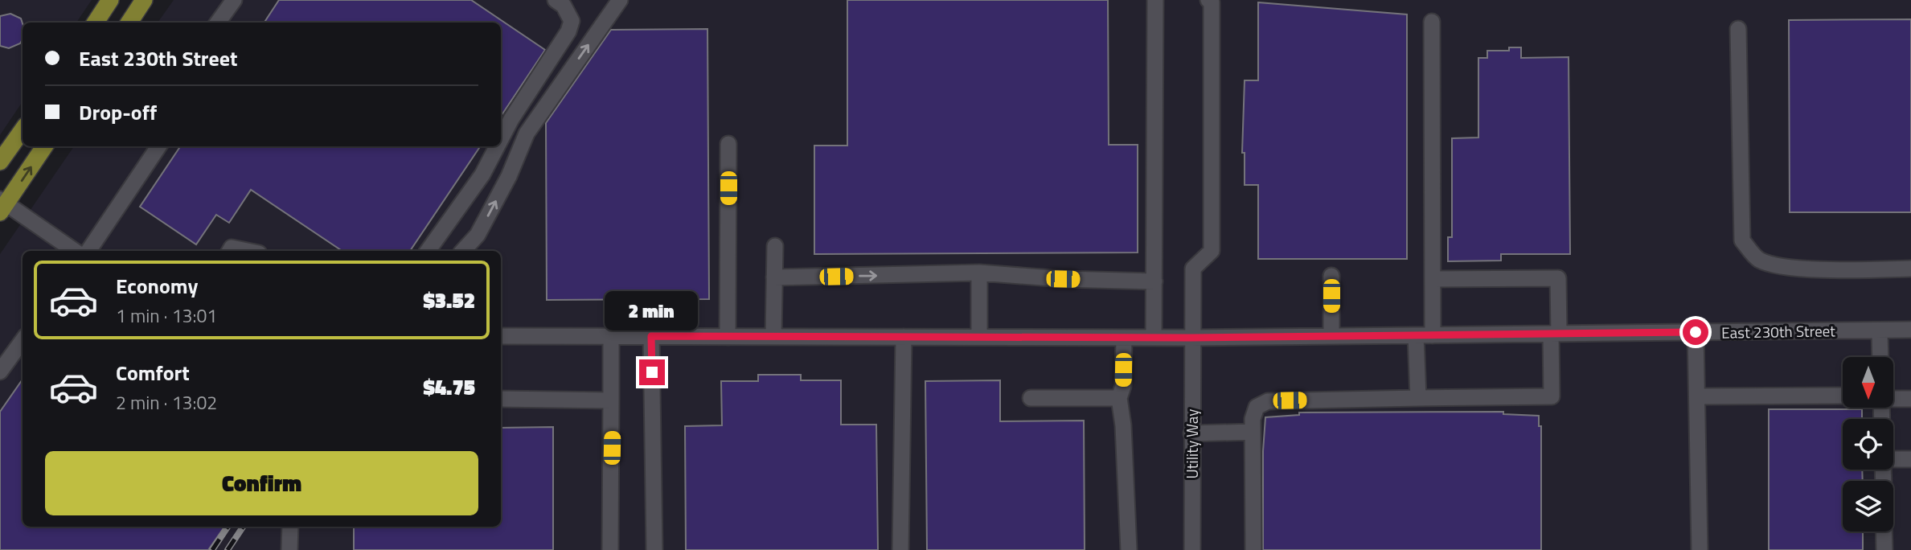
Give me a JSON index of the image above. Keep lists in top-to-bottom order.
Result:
{
  "streets": {
    "street": ["East 230th Street", "Utility Way"]
  },
  "crossings": [
    ["East 230th Street", "Utility Way"]
  ],
  "north": "bottom",
  "page": {
    "banner": ["East 230th Street", "Drop-off"],
    "list": [
      {
        "name": "Economy",
        "note": "1 min · 13:01",
        "value": "$3.52"
      },
      {
        "name": "Comfort",
        "note": "2 min · 13:02",
        "value": "$4.75"
      }
    ],
    "bubble": "2 min",
    "buttons": "Confirm"
  }
}
